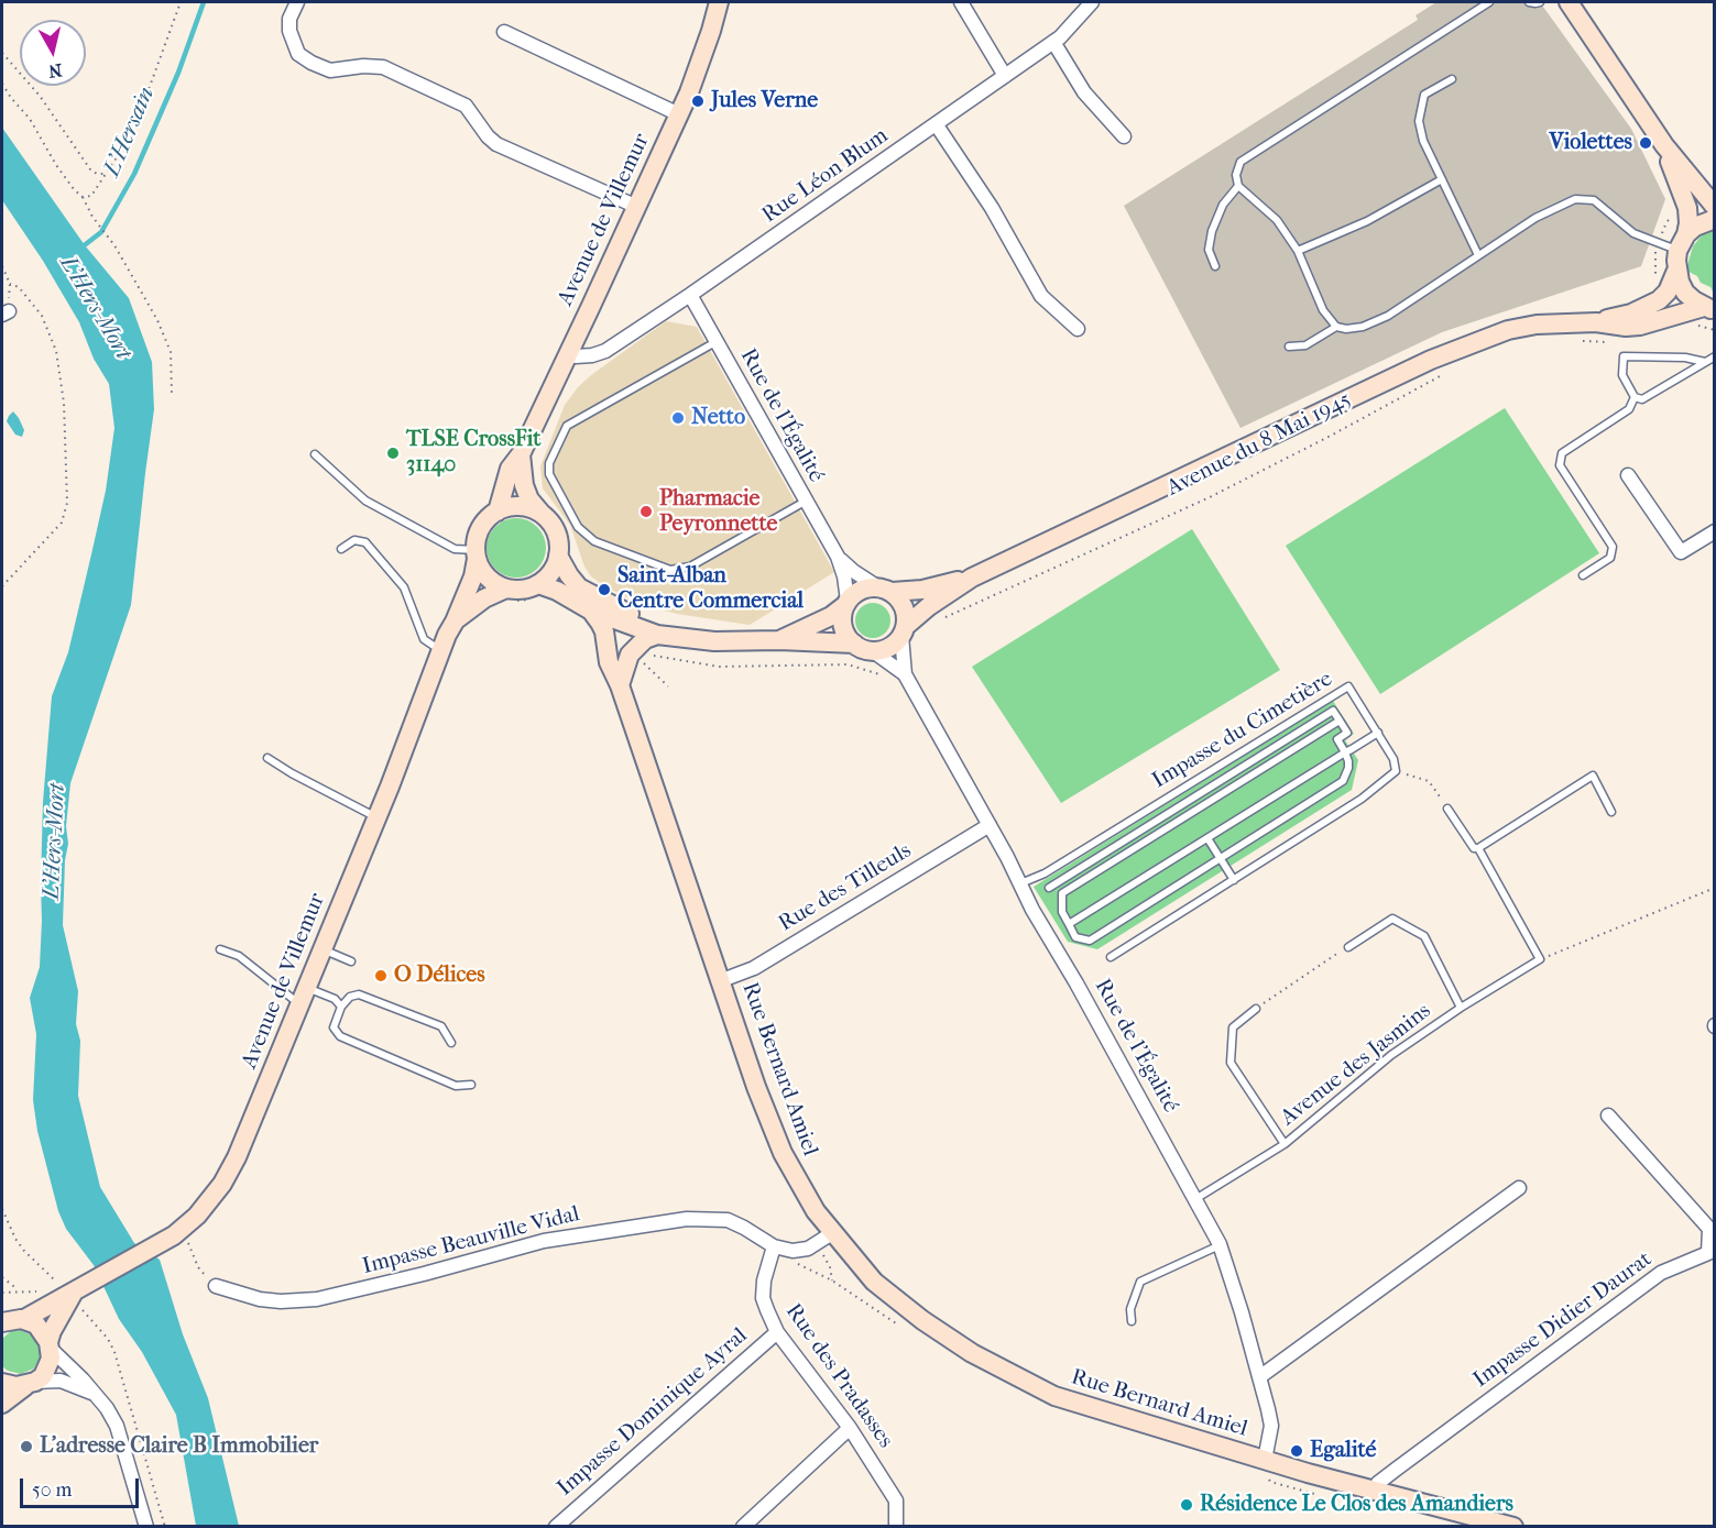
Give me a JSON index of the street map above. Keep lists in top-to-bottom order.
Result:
{
  "streets": {
    "main road": ["Avenue de Villemur", "Avenue du 8 Mai 1945", "Rue Bernard Amiel"],
    "street": [
      "Rue Léon Blum",
      "Rue de l'Égalité",
      "Rue des Tilleuls",
      "Impasse Beauville Vidal",
      "Impasse Didier Daurat",
      "Rue des Pradasses",
      "Impasse Dominique Ayral"
    ],
    "lane": ["Impasse du Cimetière", "Avenue des Jasmins"]
  },
  "crossings": [
    ["Rue Léon Blum", "Avenue de Villemur"],
    ["Rue Léon Blum", "Rue de l'Égalité"],
    ["Rue de l'Égalité", "Avenue du 8 Mai 1945"],
    ["Rue de l'Égalité", "Impasse du Cimetière"],
    ["Rue de l'Égalité", "Rue des Tilleuls"],
    ["Rue de l'Égalité", "Avenue des Jasmins"],
    ["Rue de l'Égalité", "Rue Bernard Amiel"],
    ["Rue des Tilleuls", "Rue Bernard Amiel"],
    ["Rue Bernard Amiel", "Impasse Didier Daurat"],
    ["Impasse Beauville Vidal", "Rue des Pradasses"],
    ["Rue des Pradasses", "Impasse Dominique Ayral"]
  ],
  "water": ["L'Hersain", "L'Hers-Mort"],
  "places": [
    "Jules Verne",
    "Violettes",
    "Netto",
    "TLSE CrossFit 31140",
    "Pharmacie Peyronnette",
    "Saint-Alban Centre Commercial",
    "O Délices",
    "L'adresse Claire B Immobilier",
    "Egalité",
    "Résidence Le Clos des Amandiers"
  ],
  "scale_bar": "50 m",
  "north": "bottom"
}
